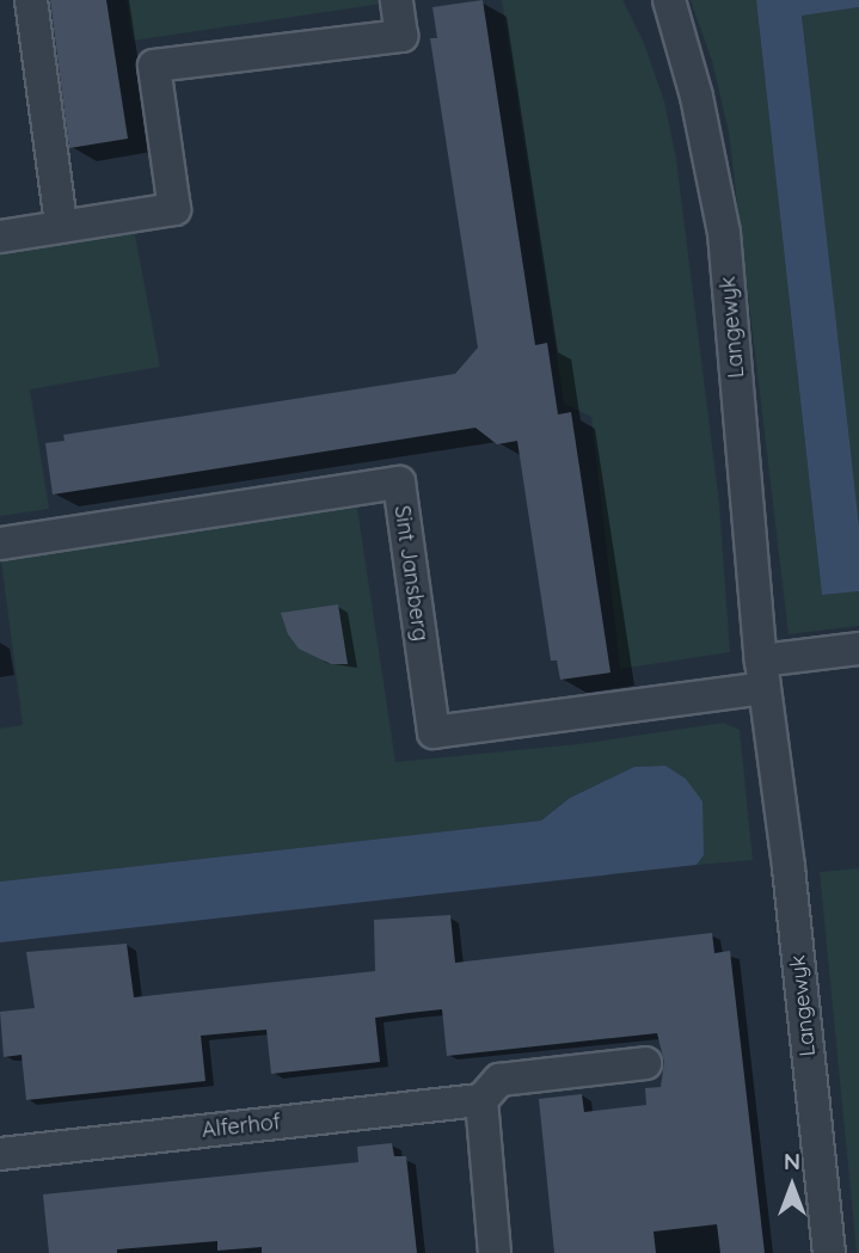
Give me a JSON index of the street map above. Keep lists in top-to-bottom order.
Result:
{
  "streets": {
    "street": ["Langewyk", "Sint Jansberg", "Alferhof"]
  },
  "crossings": [
    ["Langewyk", "Sint Jansberg"]
  ],
  "north": "top"
}
